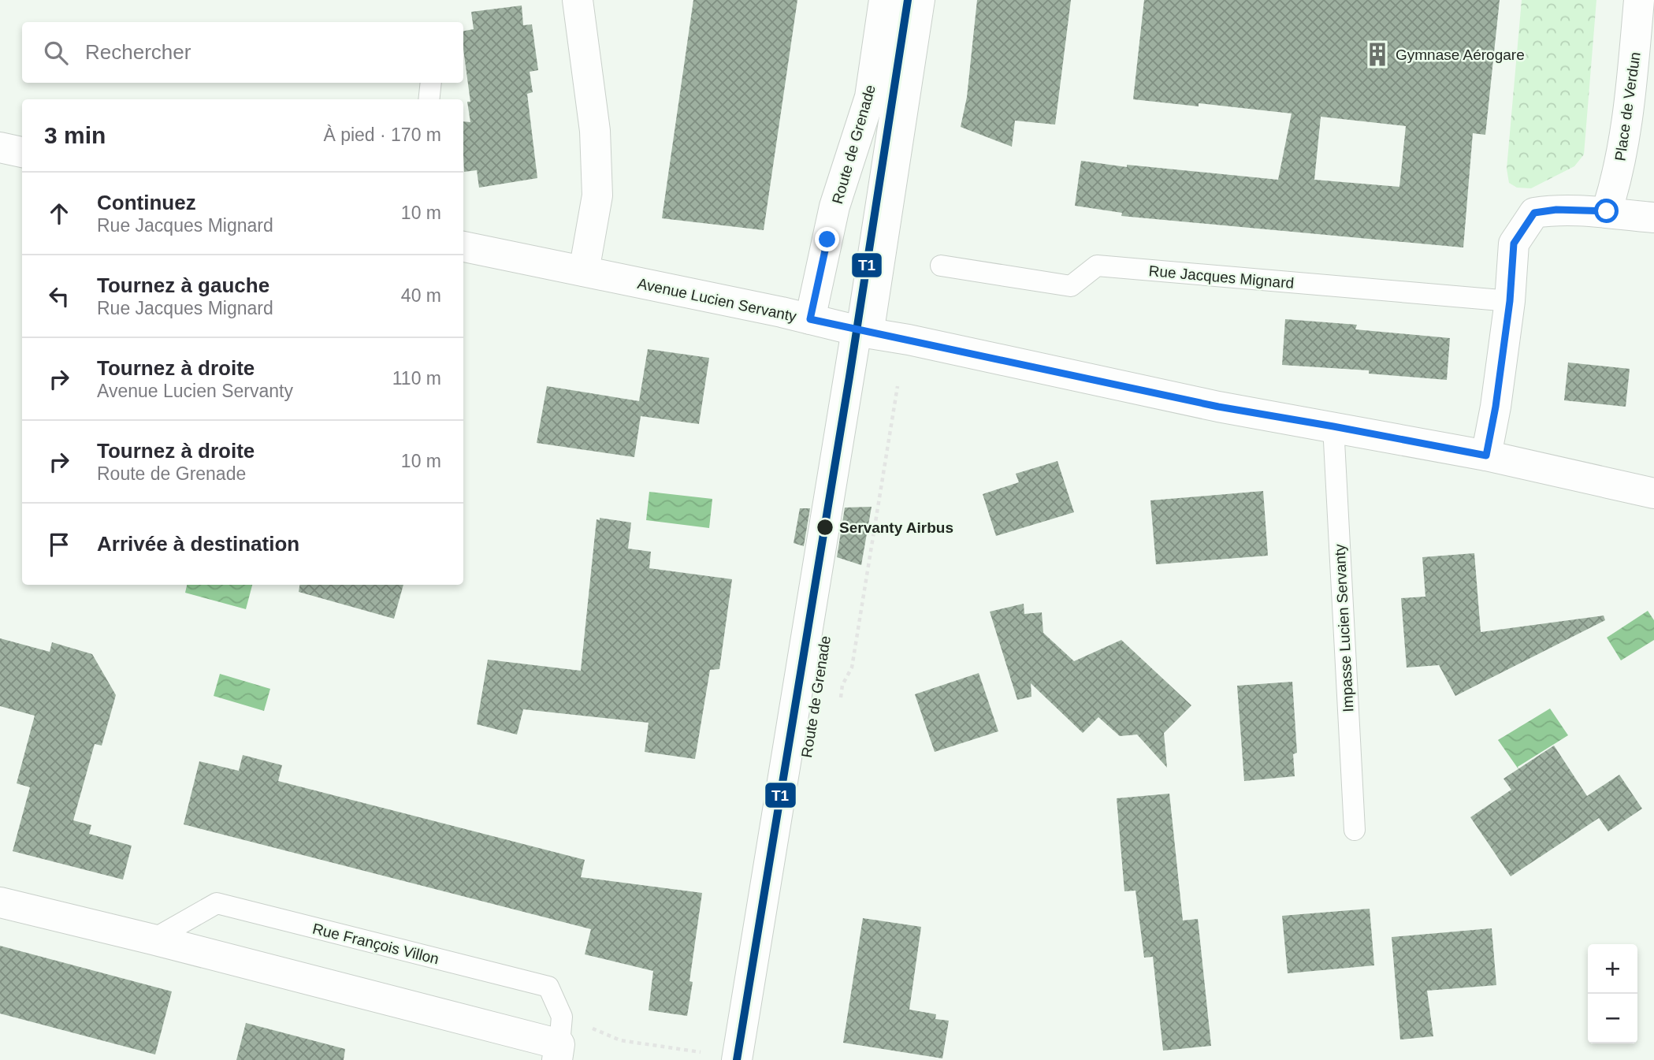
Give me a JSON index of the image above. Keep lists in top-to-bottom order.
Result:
{
  "streets": {
    "street": ["Place de Verdun", "Route de Grenade", "Avenue Lucien Servanty"],
    "lane": ["Rue Jacques Mignard", "Impasse Lucien Servanty", "Rue François Villon"]
  },
  "crossings": [
    ["Route de Grenade", "Avenue Lucien Servanty"],
    ["Avenue Lucien Servanty", "Impasse Lucien Servanty"]
  ],
  "places": {
    "building": ["Gymnase Aérogare"],
    "other": ["Servanty Airbus"]
  },
  "lines": ["transit line T1"],
  "page": {
    "search": "Rechercher",
    "heading": ["3 min", "À pied · 170 m"],
    "list": [
      ["Continuez", "Rue Jacques Mignard", "10 m"],
      ["Tournez à gauche", "Rue Jacques Mignard", "40 m"],
      ["Tournez à droite", "Avenue Lucien Servanty", "110 m"],
      ["Tournez à droite", "Route de Grenade", "10 m"],
      "Arrivée à destination"
    ],
    "map_buttons": ["+", "−"]
  }
}
